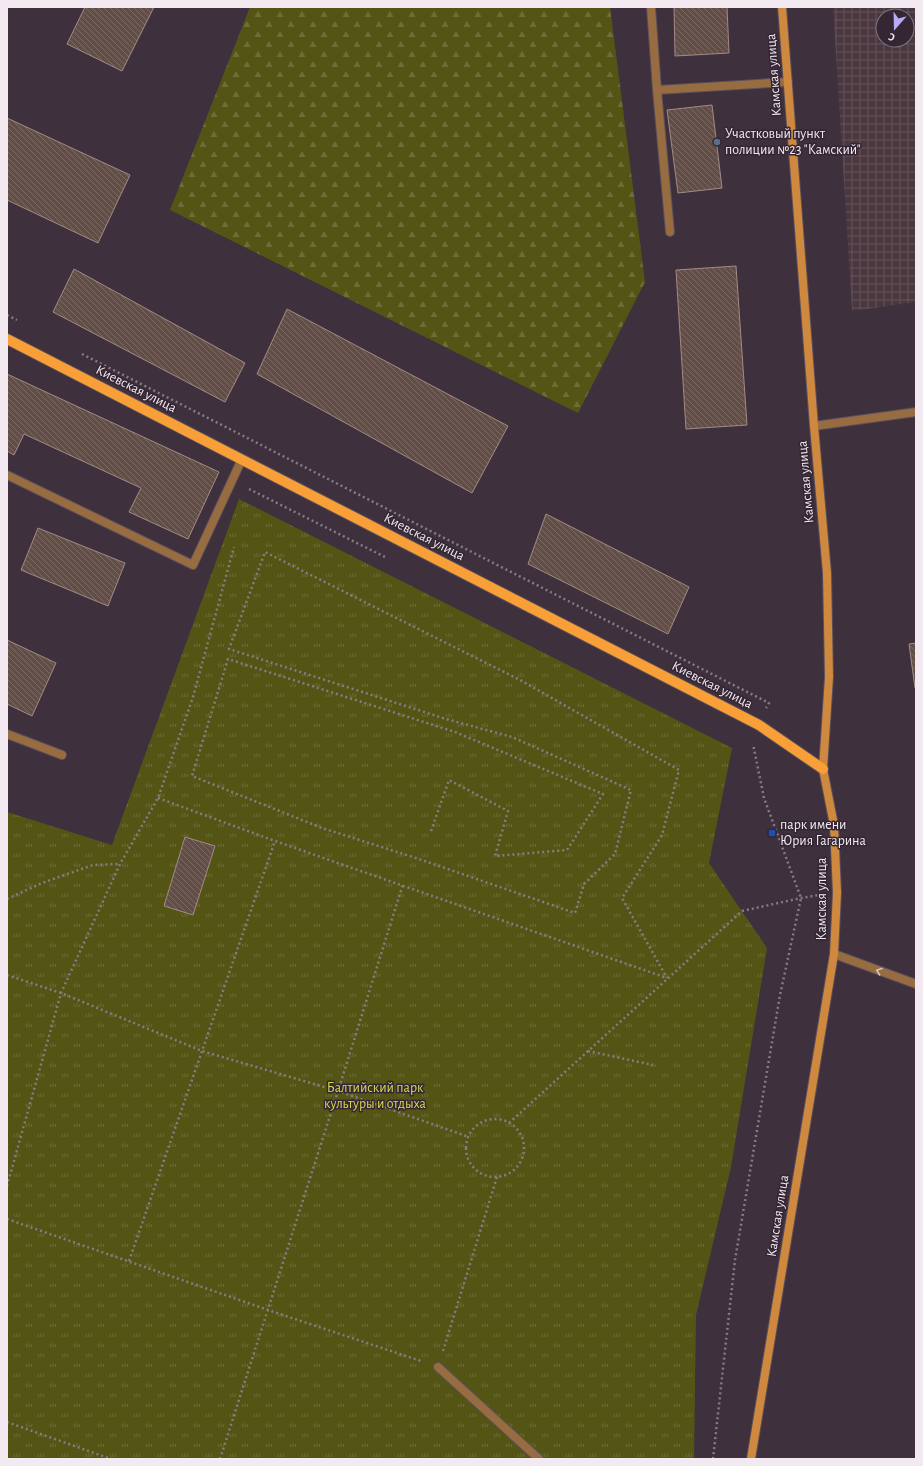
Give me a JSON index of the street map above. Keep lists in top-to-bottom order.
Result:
{
  "streets": {
    "main road": ["Камская улица", "Киевская улица"]
  },
  "crossings": [
    ["Камская улица", "Киевская улица"]
  ],
  "parks": ["Балтийский парк культуры и отдыха"],
  "places": {
    "other": ["Участковый пункт полиции №23 \"Камский\""],
    "transit": ["парк имени Юрия Гагарина"]
  },
  "north": "bottom"
}
